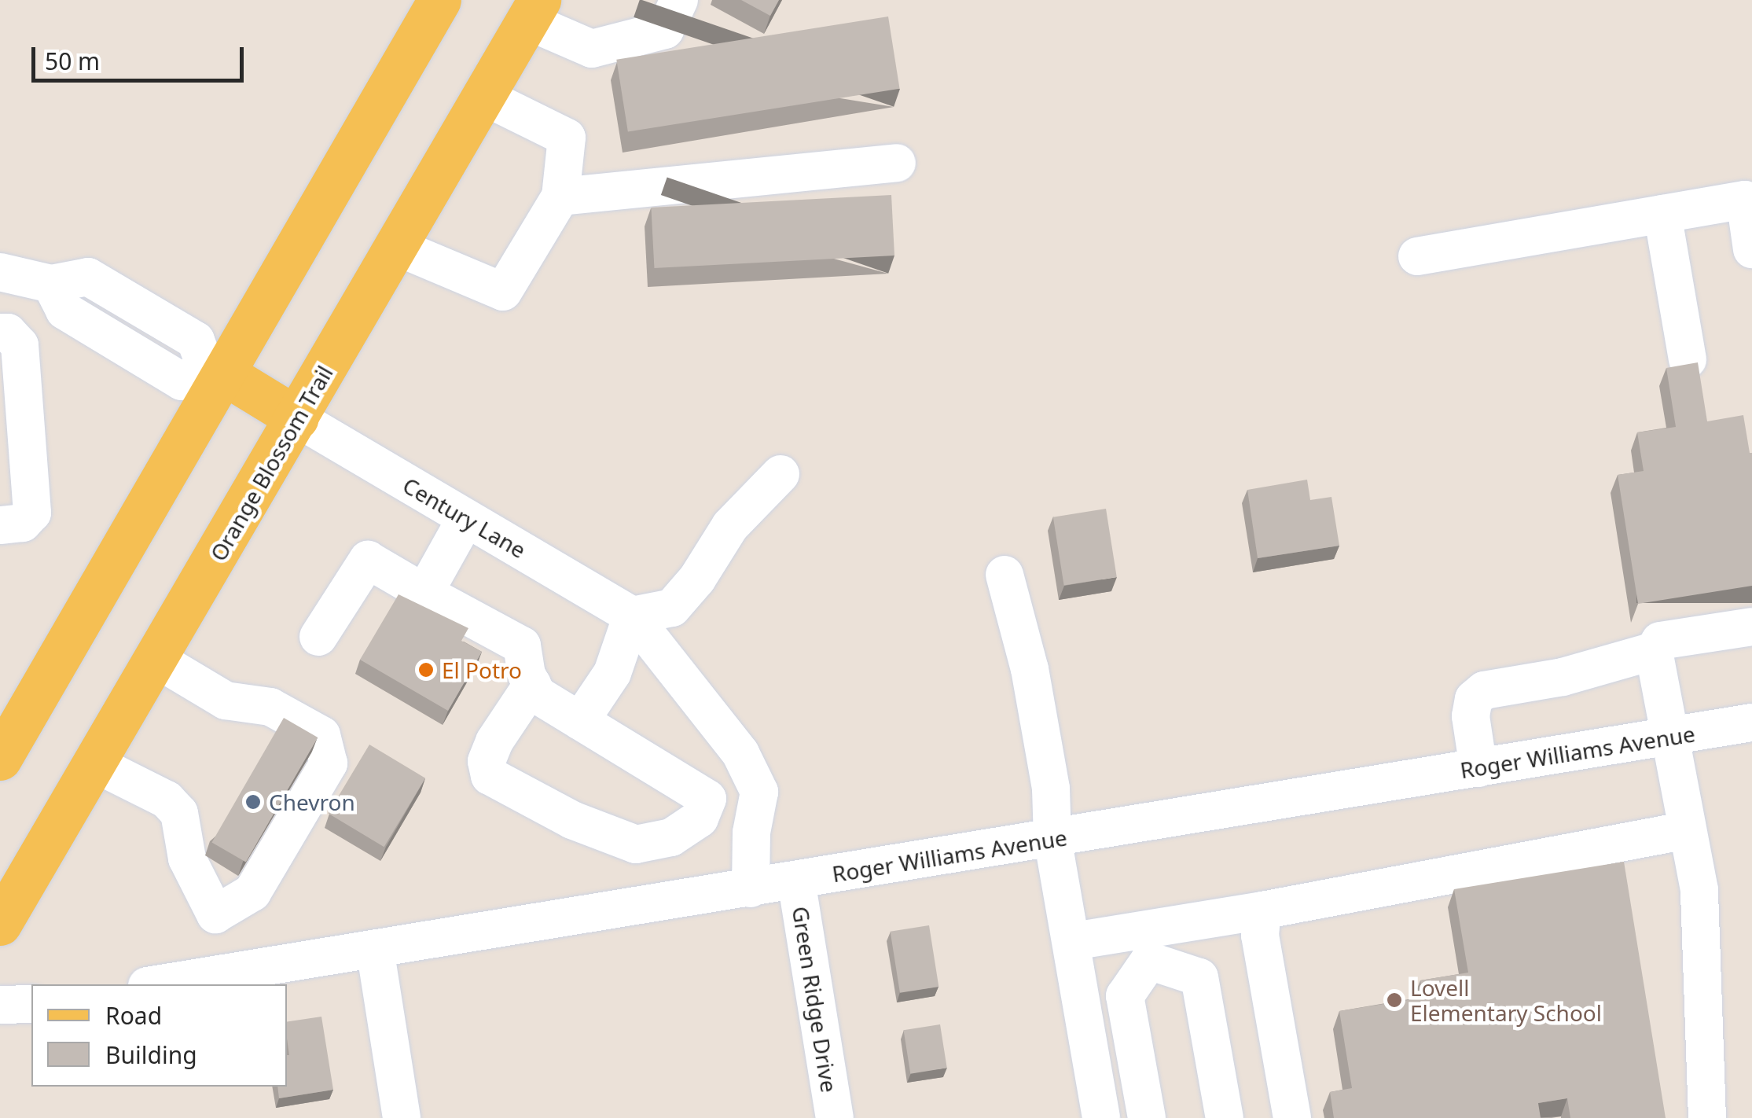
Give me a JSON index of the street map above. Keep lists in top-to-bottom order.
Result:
{
  "streets": {
    "main road": ["Orange Blossom Trail"],
    "street": ["Century Lane", "Roger Williams Avenue", "Green Ridge Drive"]
  },
  "crossings": [
    ["Orange Blossom Trail", "Century Lane"],
    ["Roger Williams Avenue", "Green Ridge Drive"]
  ],
  "places": ["El Potro", "Chevron", "Lovell Elementary School"],
  "legend": ["Road", "Building"],
  "scale_bar": "50 m"
}
